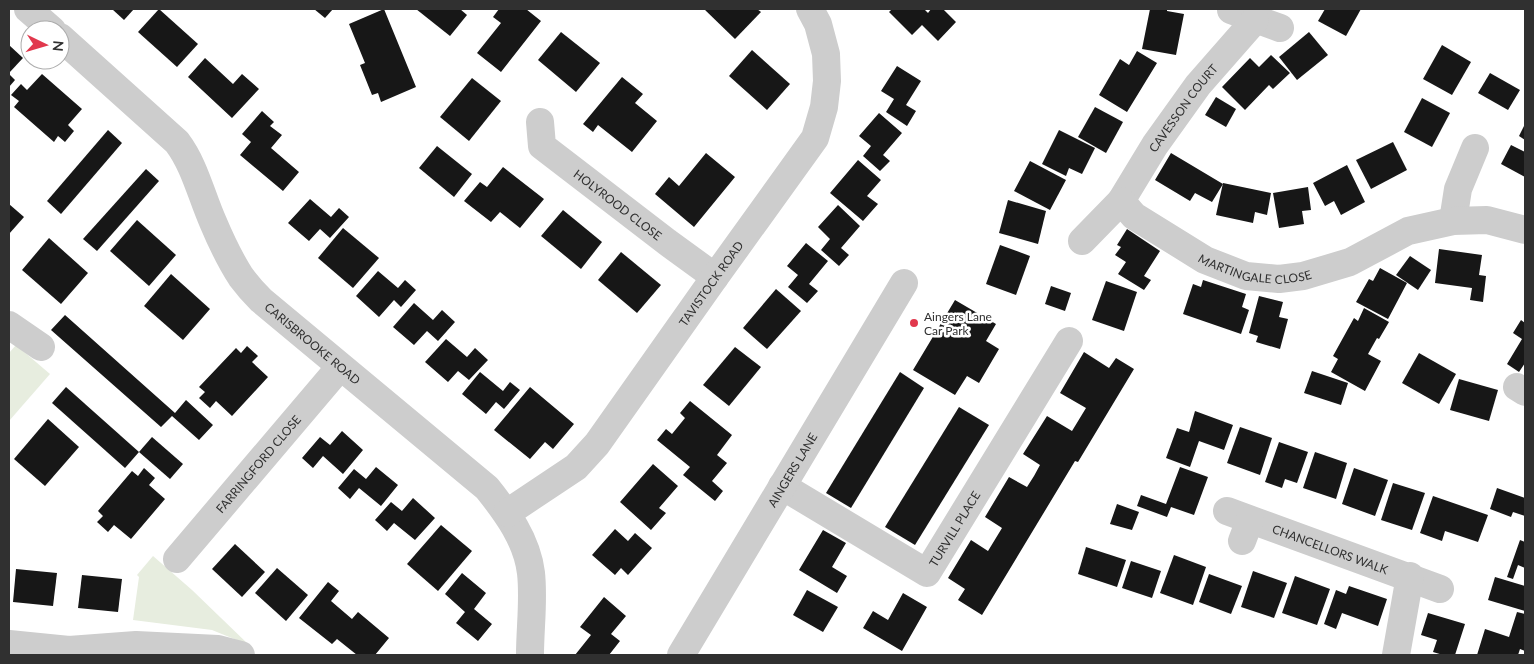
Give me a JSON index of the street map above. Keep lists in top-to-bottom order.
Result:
{
  "streets": {
    "street": [
      "CAVESSON COURT",
      "HOLYROOD CLOSE",
      "MARTINGALE CLOSE",
      "TAVISTOCK ROAD",
      "CARISBROOKE ROAD",
      "FARRINGFORD CLOSE",
      "AINGERS LANE",
      "TURVILL PLACE",
      "CHANCELLORS WALK"
    ]
  },
  "crossings": [
    ["CAVESSON COURT", "MARTINGALE CLOSE"],
    ["HOLYROOD CLOSE", "TAVISTOCK ROAD"],
    ["TAVISTOCK ROAD", "CARISBROOKE ROAD"],
    ["CARISBROOKE ROAD", "FARRINGFORD CLOSE"],
    ["AINGERS LANE", "TURVILL PLACE"]
  ],
  "places": ["Aingers Lane Car Park"],
  "north": "right"
}
